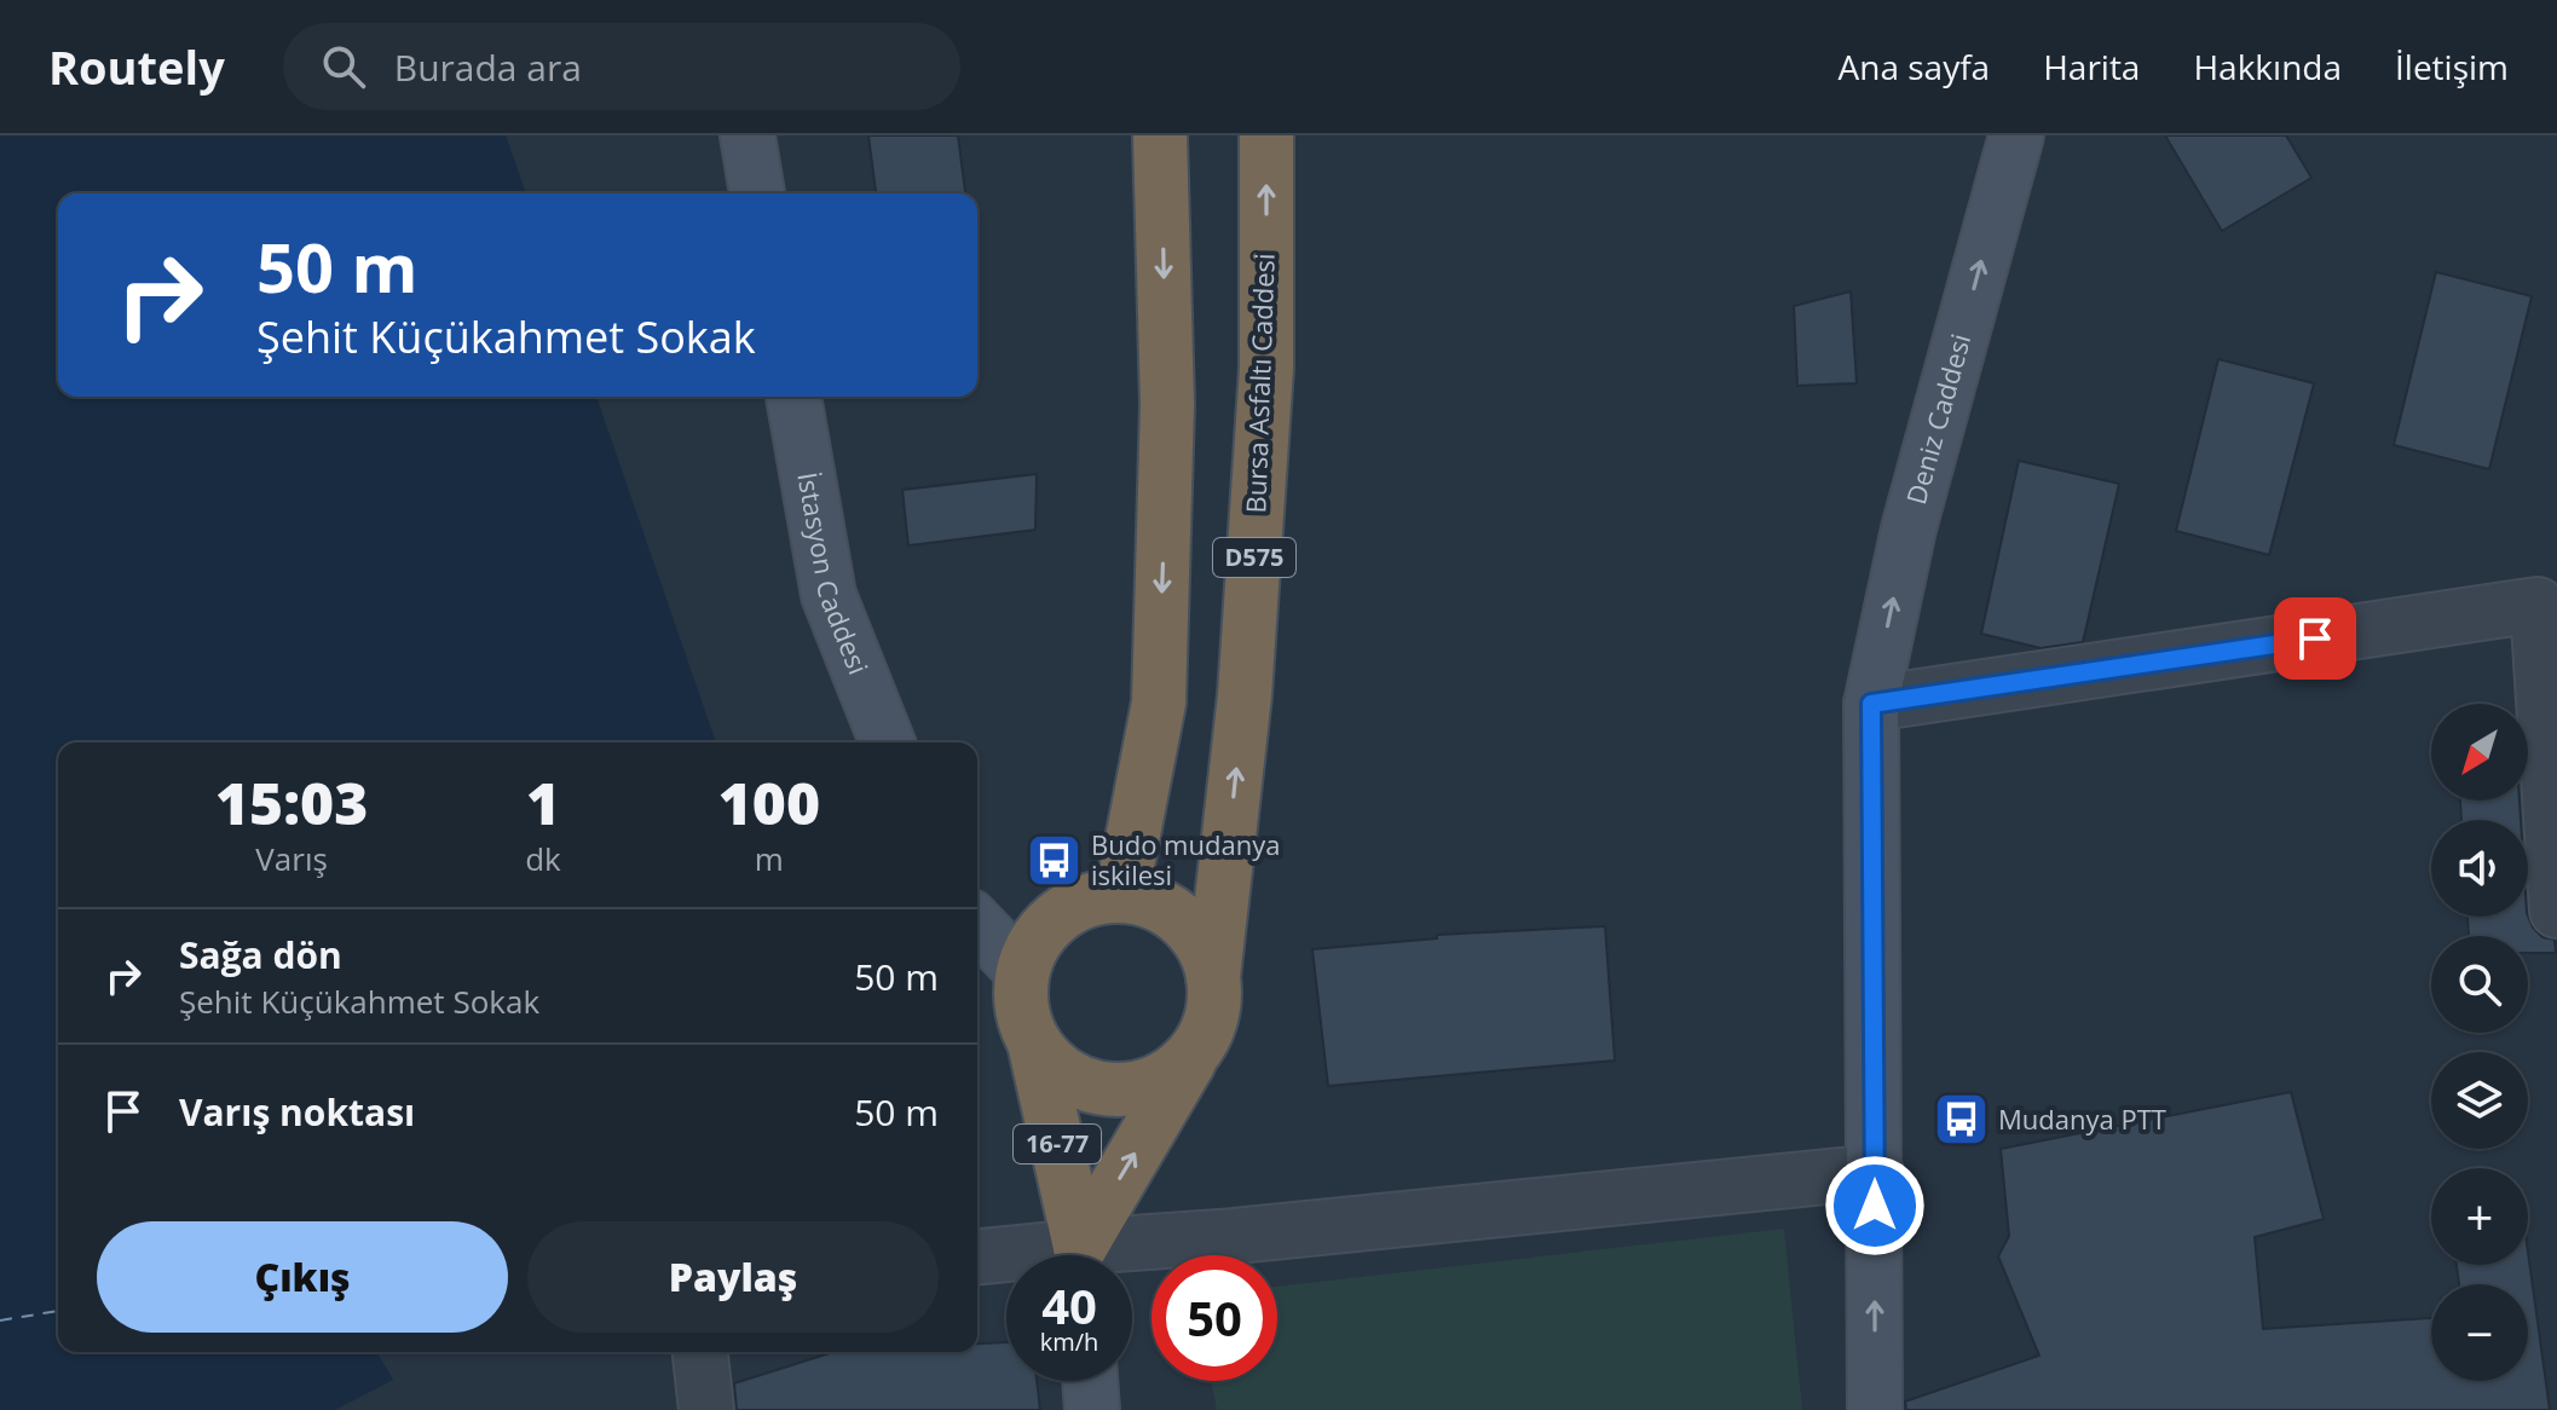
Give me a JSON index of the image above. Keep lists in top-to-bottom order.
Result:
{
  "streets": {
    "highway": ["Bursa Asfaltı Caddesi", "D575", "16-77"],
    "main road": ["Deniz Caddesi", "İstasyon Caddesi"]
  },
  "crossings": [
    ["Bursa Asfaltı Caddesi", "D575"],
    ["Bursa Asfaltı Caddesi", "16-77"],
    ["D575", "16-77"]
  ],
  "one_way": ["Deniz Caddesi"],
  "places": {
    "bus stop": ["Budo mudanya iskilesi", "Mudanya PTT"]
  },
  "north": "bottom left",
  "page": {
    "header": "Routely",
    "search": "Burada ara",
    "nav": [
      "Ana sayfa",
      "Harita",
      "Hakkında",
      "İletişim"
    ],
    "turn": ["50 m", "Şehit Küçükahmet Sokak"],
    "map_buttons": ["+", "−"],
    "eta": [
      "15:03",
      "Varış",
      "1",
      "dk",
      "100",
      "m"
    ],
    "list": [
      {
        "name": "Sağa dön",
        "note": "Şehit Küçükahmet Sokak",
        "value": "50 m"
      },
      {
        "name": "Varış noktası",
        "value": "50 m"
      }
    ],
    "buttons": ["Çıkış", "Paylaş"],
    "speed": "40 km/h",
    "limit": "50"
  }
}
